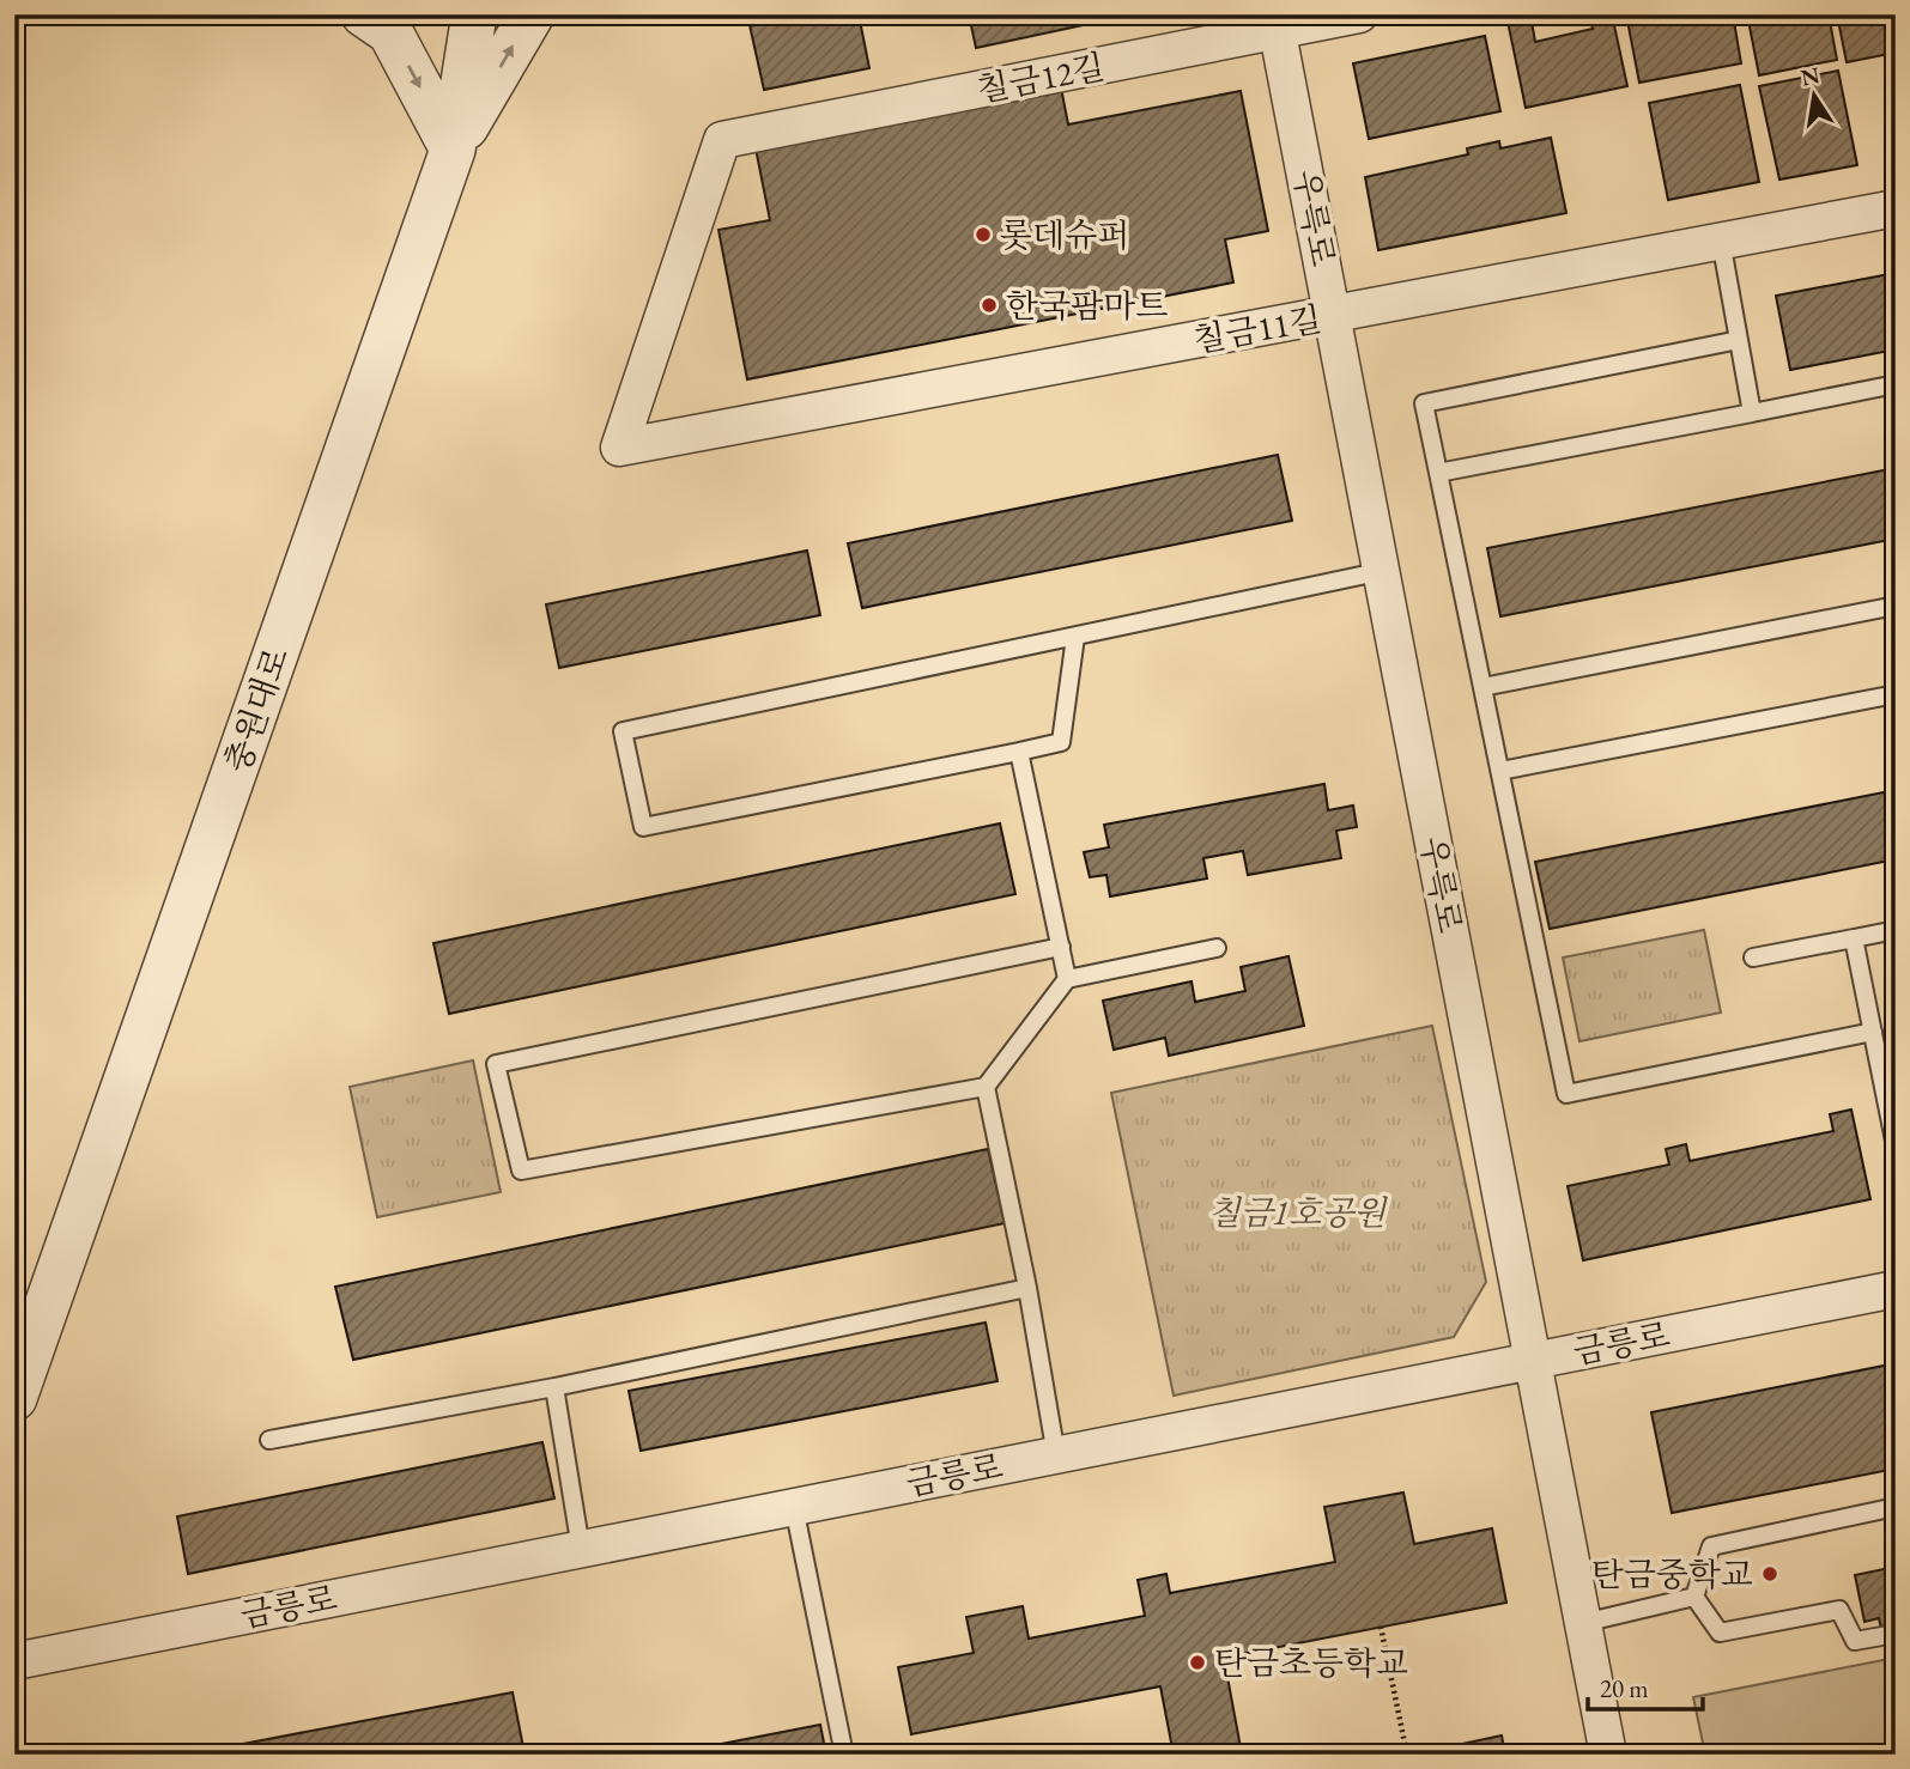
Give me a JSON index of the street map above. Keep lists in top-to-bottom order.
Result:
{
  "streets": {
    "street": [
      "칠금12길",
      "우륵로",
      "칠금11길",
      "충원대로",
      "금릉로"
    ]
  },
  "crossings": [
    ["칠금12길", "우륵로"],
    ["칠금12길", "칠금11길"],
    ["우륵로", "칠금11길"],
    ["우륵로", "금릉로"]
  ],
  "parks": ["칠금1호공원"],
  "places": [
    "롯데슈퍼",
    "한국팜마트",
    "탄금중학교",
    "탄금초등학교"
  ],
  "scale_bar": "20 m",
  "north": "top"
}
